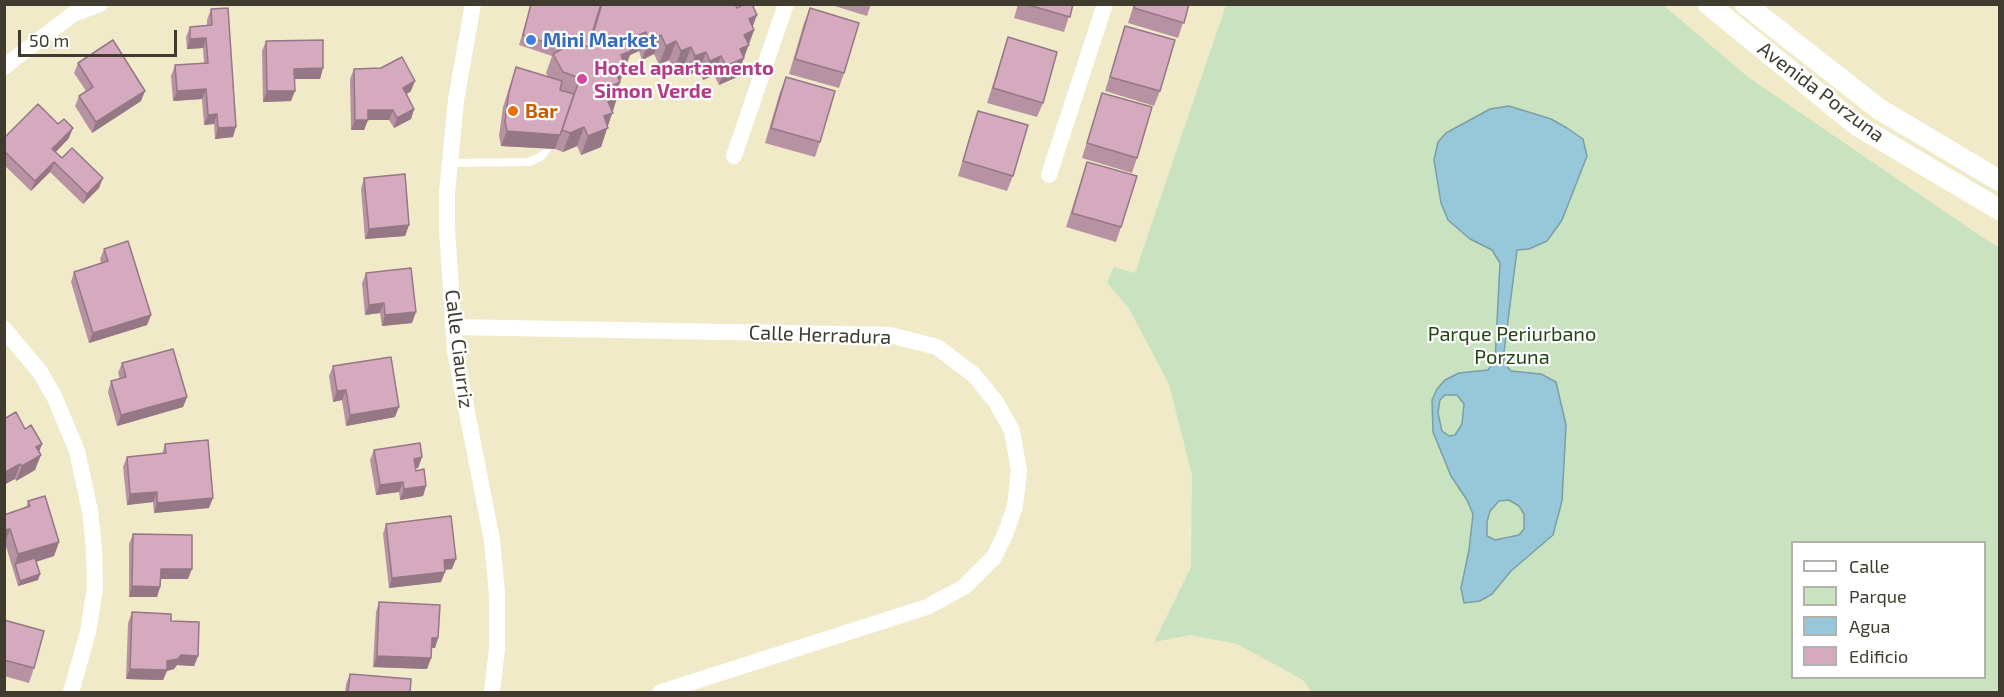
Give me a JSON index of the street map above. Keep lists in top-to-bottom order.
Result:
{
  "streets": {
    "street": ["Avenida Porzuna", "Calle Herradura", "Calle Ciaurriz"]
  },
  "crossings": [
    ["Calle Herradura", "Calle Ciaurriz"]
  ],
  "parks": ["Parque Periurbano Porzuna"],
  "places": ["Mini Market", "Hotel apartamento Simon Verde", "Bar"],
  "legend": [
    "Calle",
    "Parque",
    "Agua",
    "Edificio"
  ],
  "scale_bar": "50 m"
}
